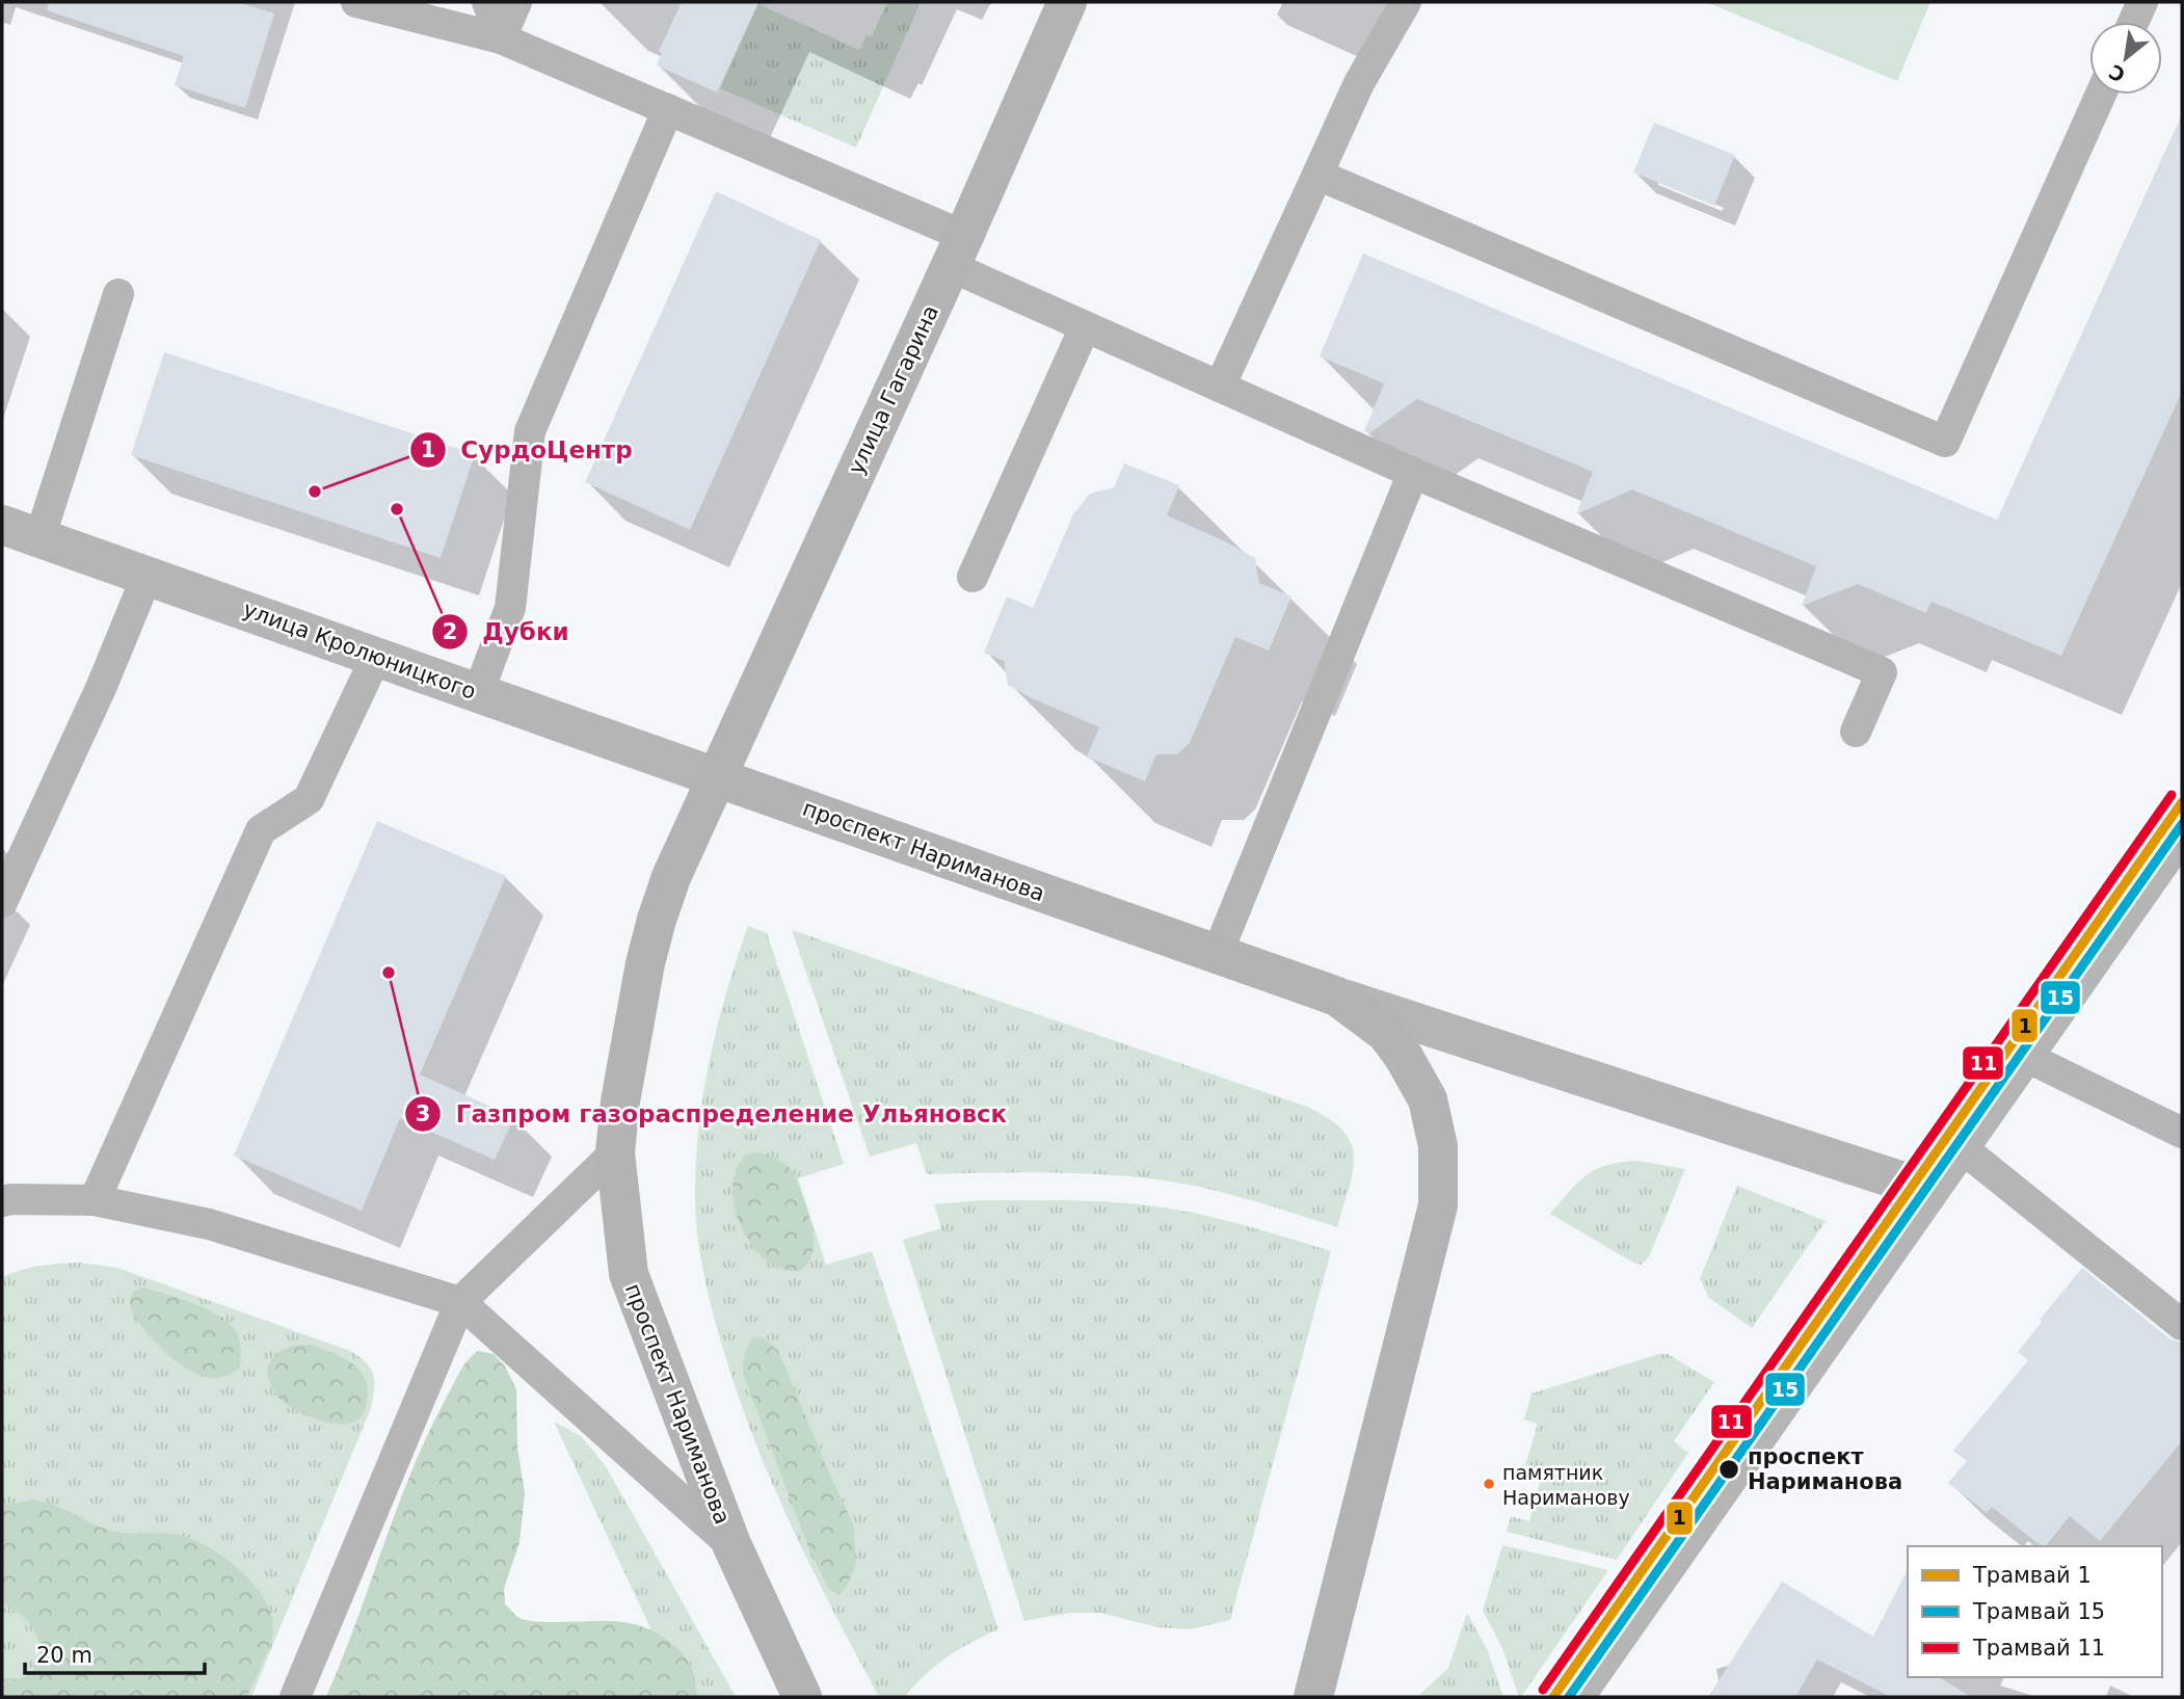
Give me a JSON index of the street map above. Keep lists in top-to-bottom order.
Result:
{
  "streets": {
    "main road": ["улица Гагарина", "проспект Нариманова"],
    "street": ["улица Кролюницкого"]
  },
  "crossings": [
    ["улица Гагарина", "улица Кролюницкого"],
    ["улица Гагарина", "проспект Нариманова"],
    ["улица Кролюницкого", "проспект Нариманова"]
  ],
  "places": [
    "СурдоЦентр",
    "Дубки",
    "Газпром газораспределение Ульяновск",
    "проспект Нариманова",
    "памятник Нариманову"
  ],
  "lines": ["tram line 11", "tram line 1", "tram line 15"],
  "legend": ["Трамвай 1", "Трамвай 15", "Трамвай 11"],
  "scale_bar": "20 m",
  "north": "bottom left"
}
